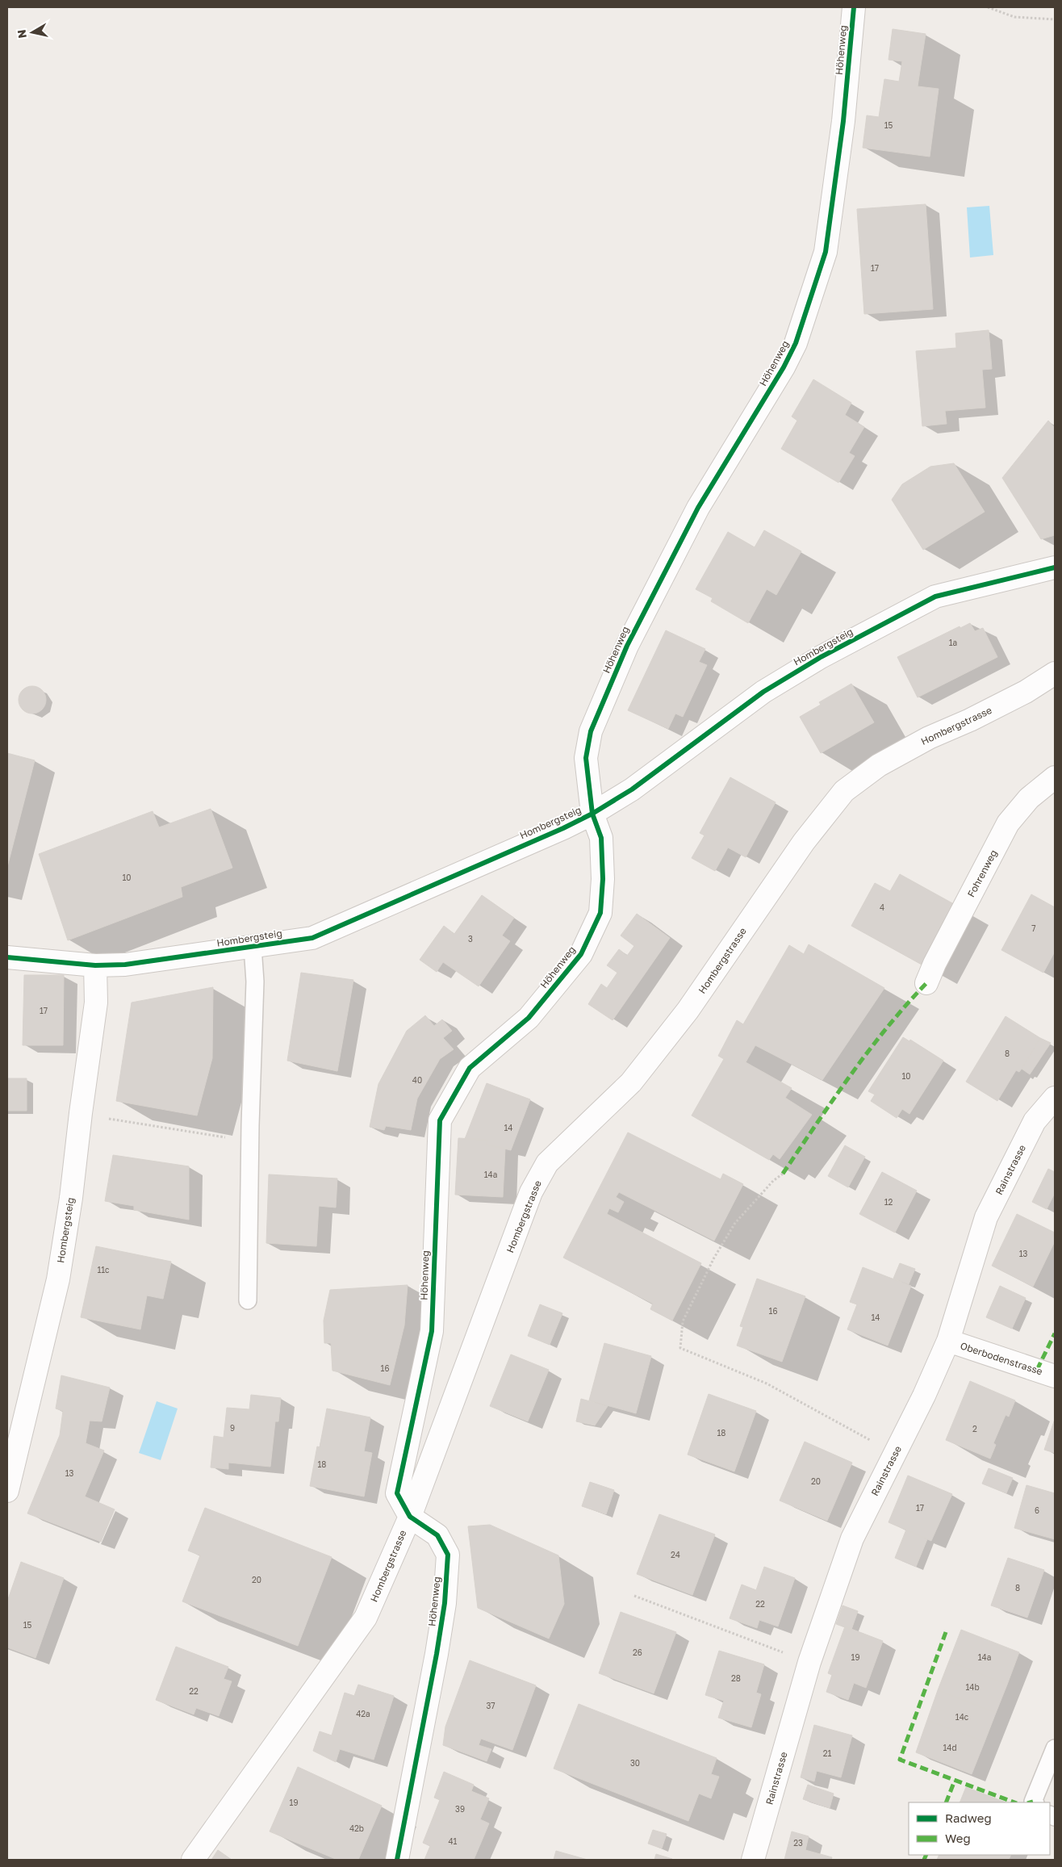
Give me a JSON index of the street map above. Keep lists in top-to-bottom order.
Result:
{
  "streets": {
    "street": [
      "Höhenweg",
      "Hombergsteig",
      "Hombergstrasse",
      "Fohrenweg",
      "Rainstrasse",
      "Oberbodenstrasse"
    ]
  },
  "crossings": [
    ["Höhenweg", "Hombergsteig"],
    ["Höhenweg", "Hombergstrasse"],
    ["Rainstrasse", "Oberbodenstrasse"]
  ],
  "house_numbers": [
    "15",
    "17",
    "1a",
    "10",
    "4",
    "7",
    "3",
    "17",
    "8",
    "10",
    "40",
    "14",
    "14a",
    "12",
    "13",
    "11c",
    "16",
    "14",
    "16",
    "9",
    "2",
    "18",
    "18",
    "13",
    "20",
    "17",
    "6",
    "24",
    "20",
    "8",
    "22",
    "15",
    "26",
    "19",
    "14a",
    "28",
    "14b",
    "22",
    "37",
    "42a",
    "14c",
    "14d",
    "21",
    "30",
    "19",
    "39",
    "42b",
    "41",
    "23"
  ],
  "legend": ["Radweg", "Weg"],
  "north": "left"
}
